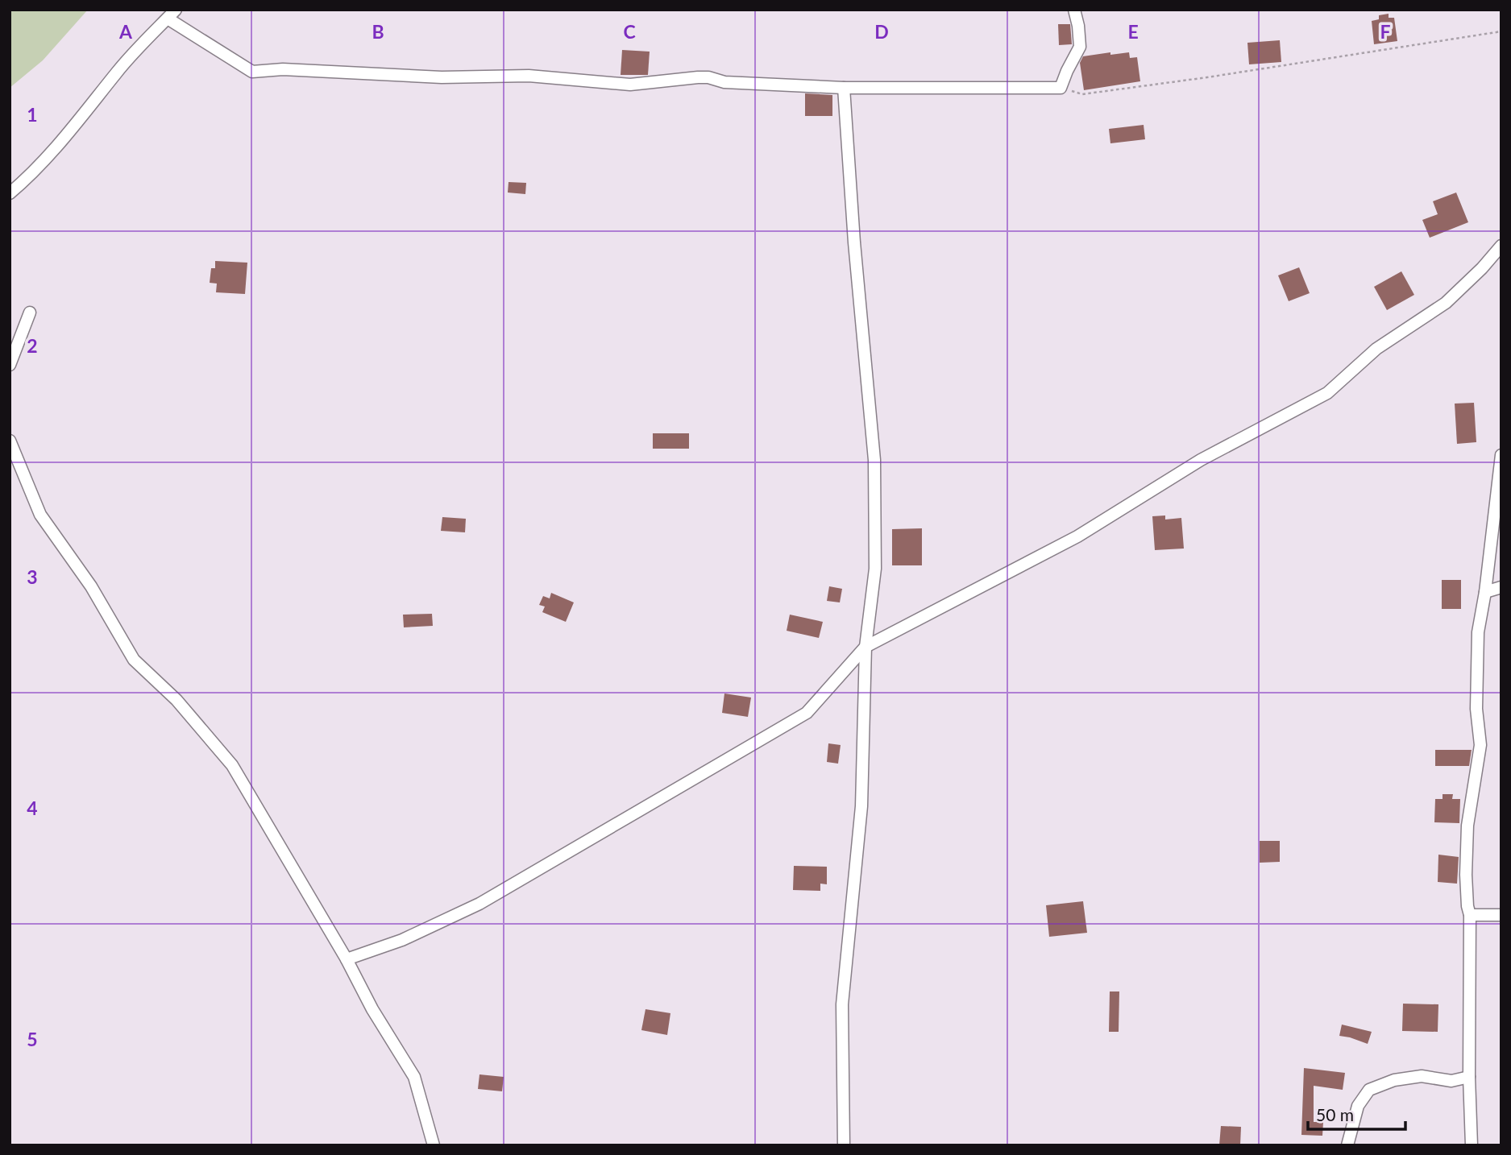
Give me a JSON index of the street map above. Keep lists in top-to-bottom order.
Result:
{
  "scale_bar": "50 m",
  "grid": {
    "columns": [
      "A",
      "B",
      "C",
      "D",
      "E",
      "F"
    ],
    "rows": [
      "1",
      "2",
      "3",
      "4",
      "5"
    ]
  }
}
